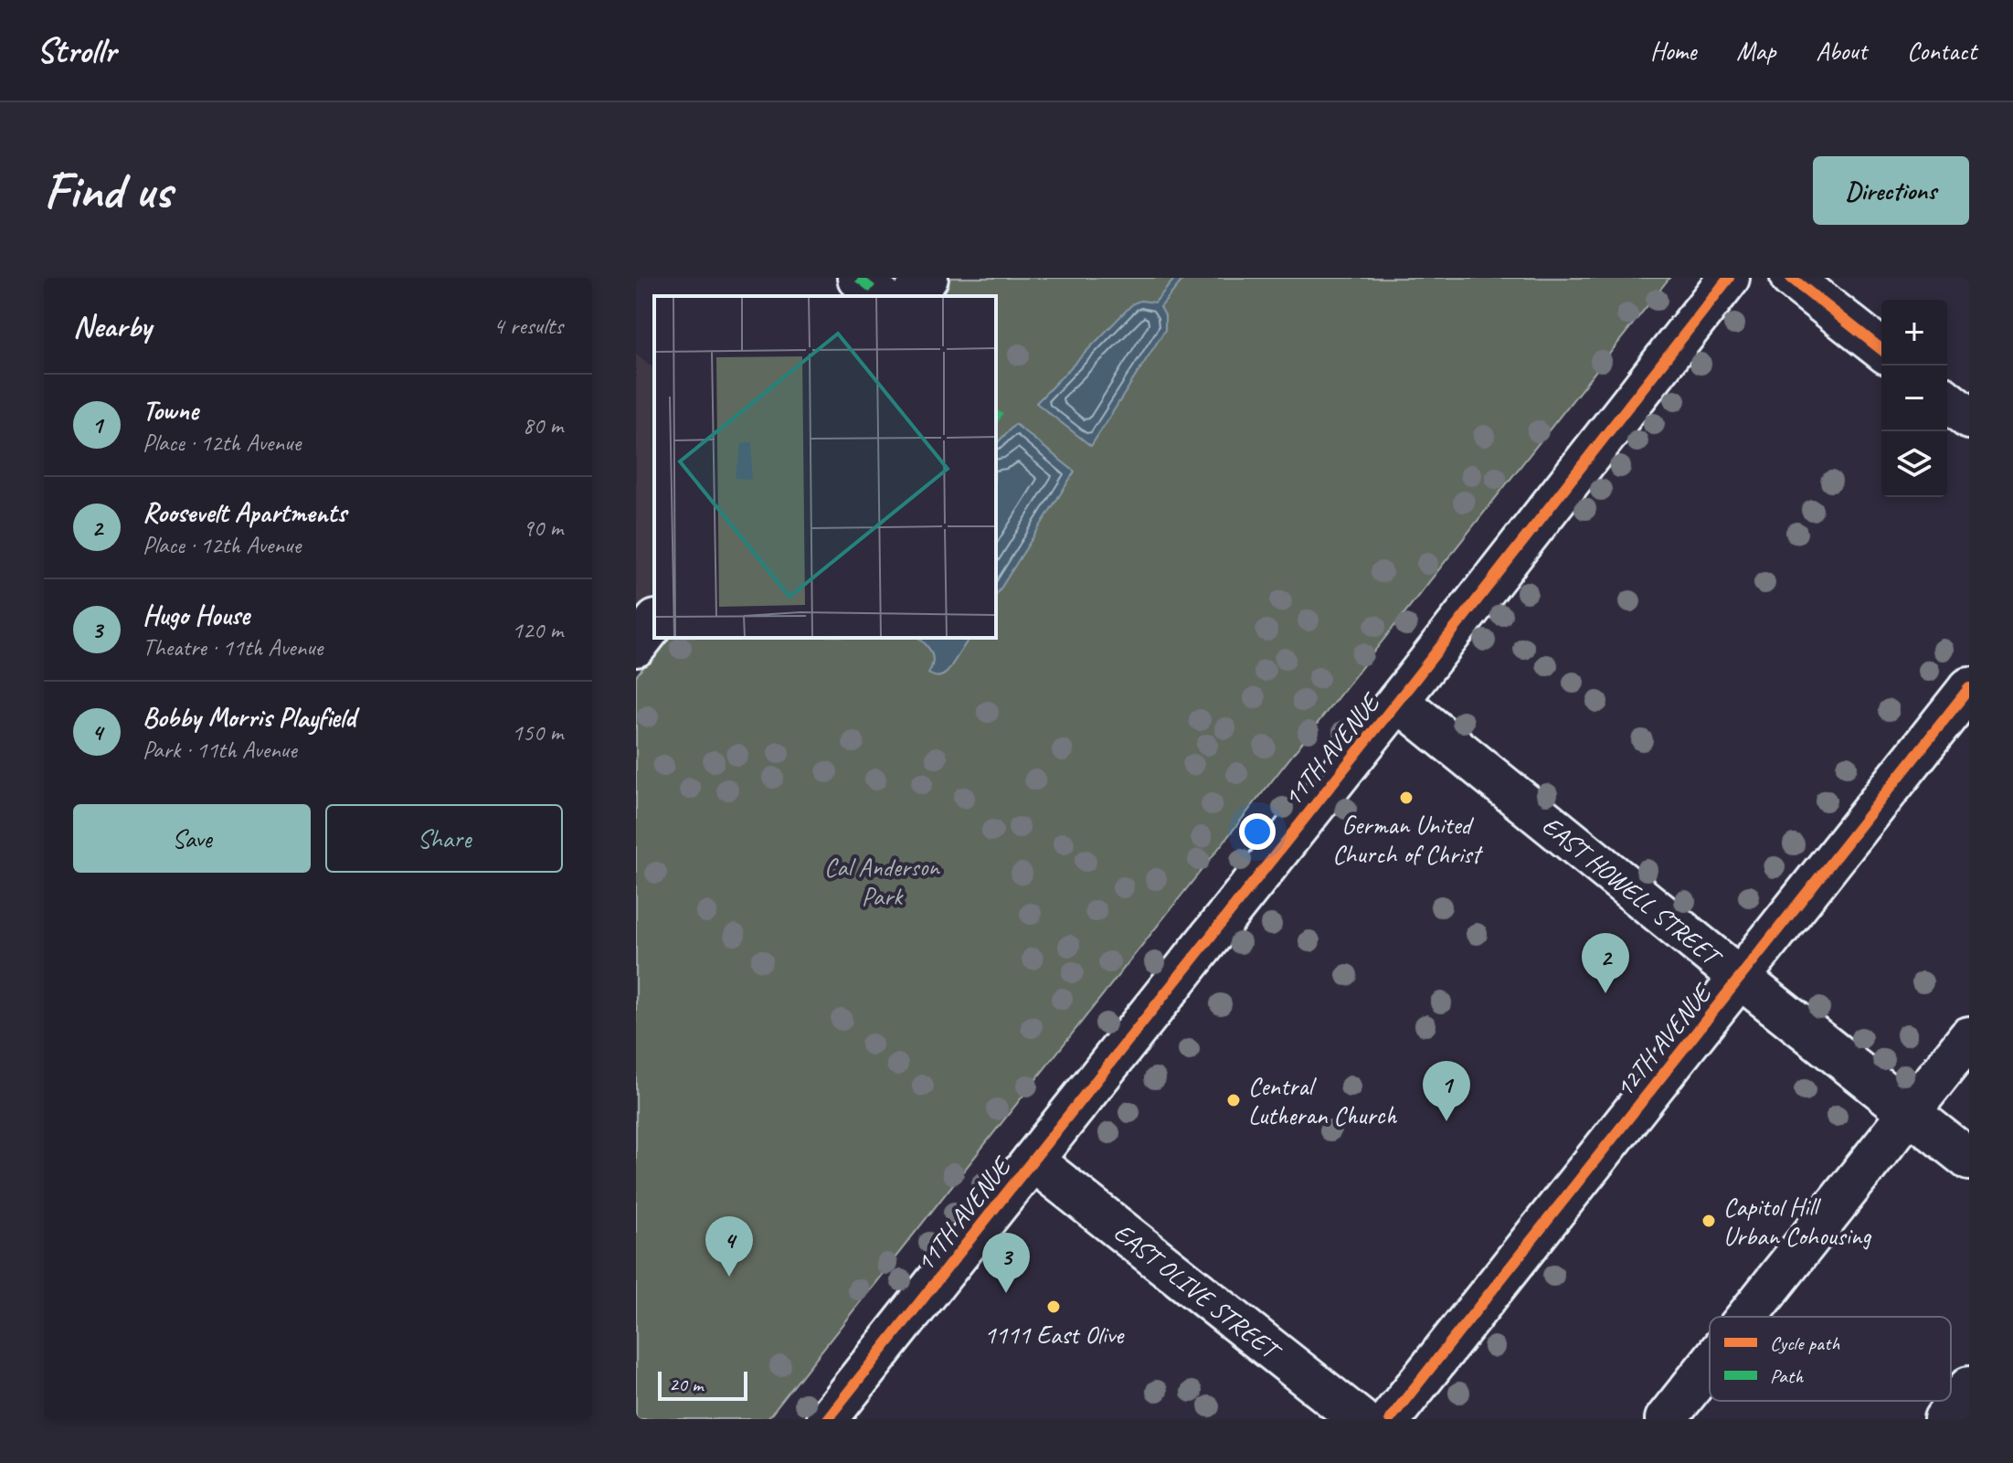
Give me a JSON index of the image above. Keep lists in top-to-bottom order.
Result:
{
  "streets": {
    "street": [
      "11TH AVENUE",
      "EAST HOWELL STREET",
      "12TH AVENUE",
      "EAST OLIVE STREET"
    ]
  },
  "crossings": [
    ["11TH AVENUE", "EAST HOWELL STREET"],
    ["11TH AVENUE", "EAST OLIVE STREET"],
    ["EAST HOWELL STREET", "12TH AVENUE"]
  ],
  "parks": ["Cal Anderson Park"],
  "places": [
    "German United Church of Christ",
    "Central Lutheran Church",
    "Capitol Hill Urban Cohousing",
    "1111 East Olive"
  ],
  "legend": ["Cycle path", "Path"],
  "scale_bar": "20 m",
  "page": {
    "header": "Strollr",
    "nav": [
      "Home",
      "Map",
      "About",
      "Contact"
    ],
    "buttons": [
      "Directions",
      ["Save", "Share"]
    ],
    "title": "Find us",
    "heading": ["Nearby", "4 results"],
    "map_buttons": ["+", "−"],
    "list": [
      {
        "mark": "1",
        "name": "Towne",
        "note": "Place · 12th Avenue",
        "value": "80 m"
      },
      {
        "mark": "2",
        "name": "Roosevelt Apartments",
        "note": "Place · 12th Avenue",
        "value": "90 m"
      },
      {
        "mark": "3",
        "name": "Hugo House",
        "note": "Theatre · 11th Avenue",
        "value": "120 m"
      },
      {
        "mark": "4",
        "name": "Bobby Morris Playfield",
        "note": "Park · 11th Avenue",
        "value": "150 m"
      }
    ],
    "pins": [
      "2",
      "1",
      "4",
      "3"
    ],
    "scale": "20 m"
  }
}
